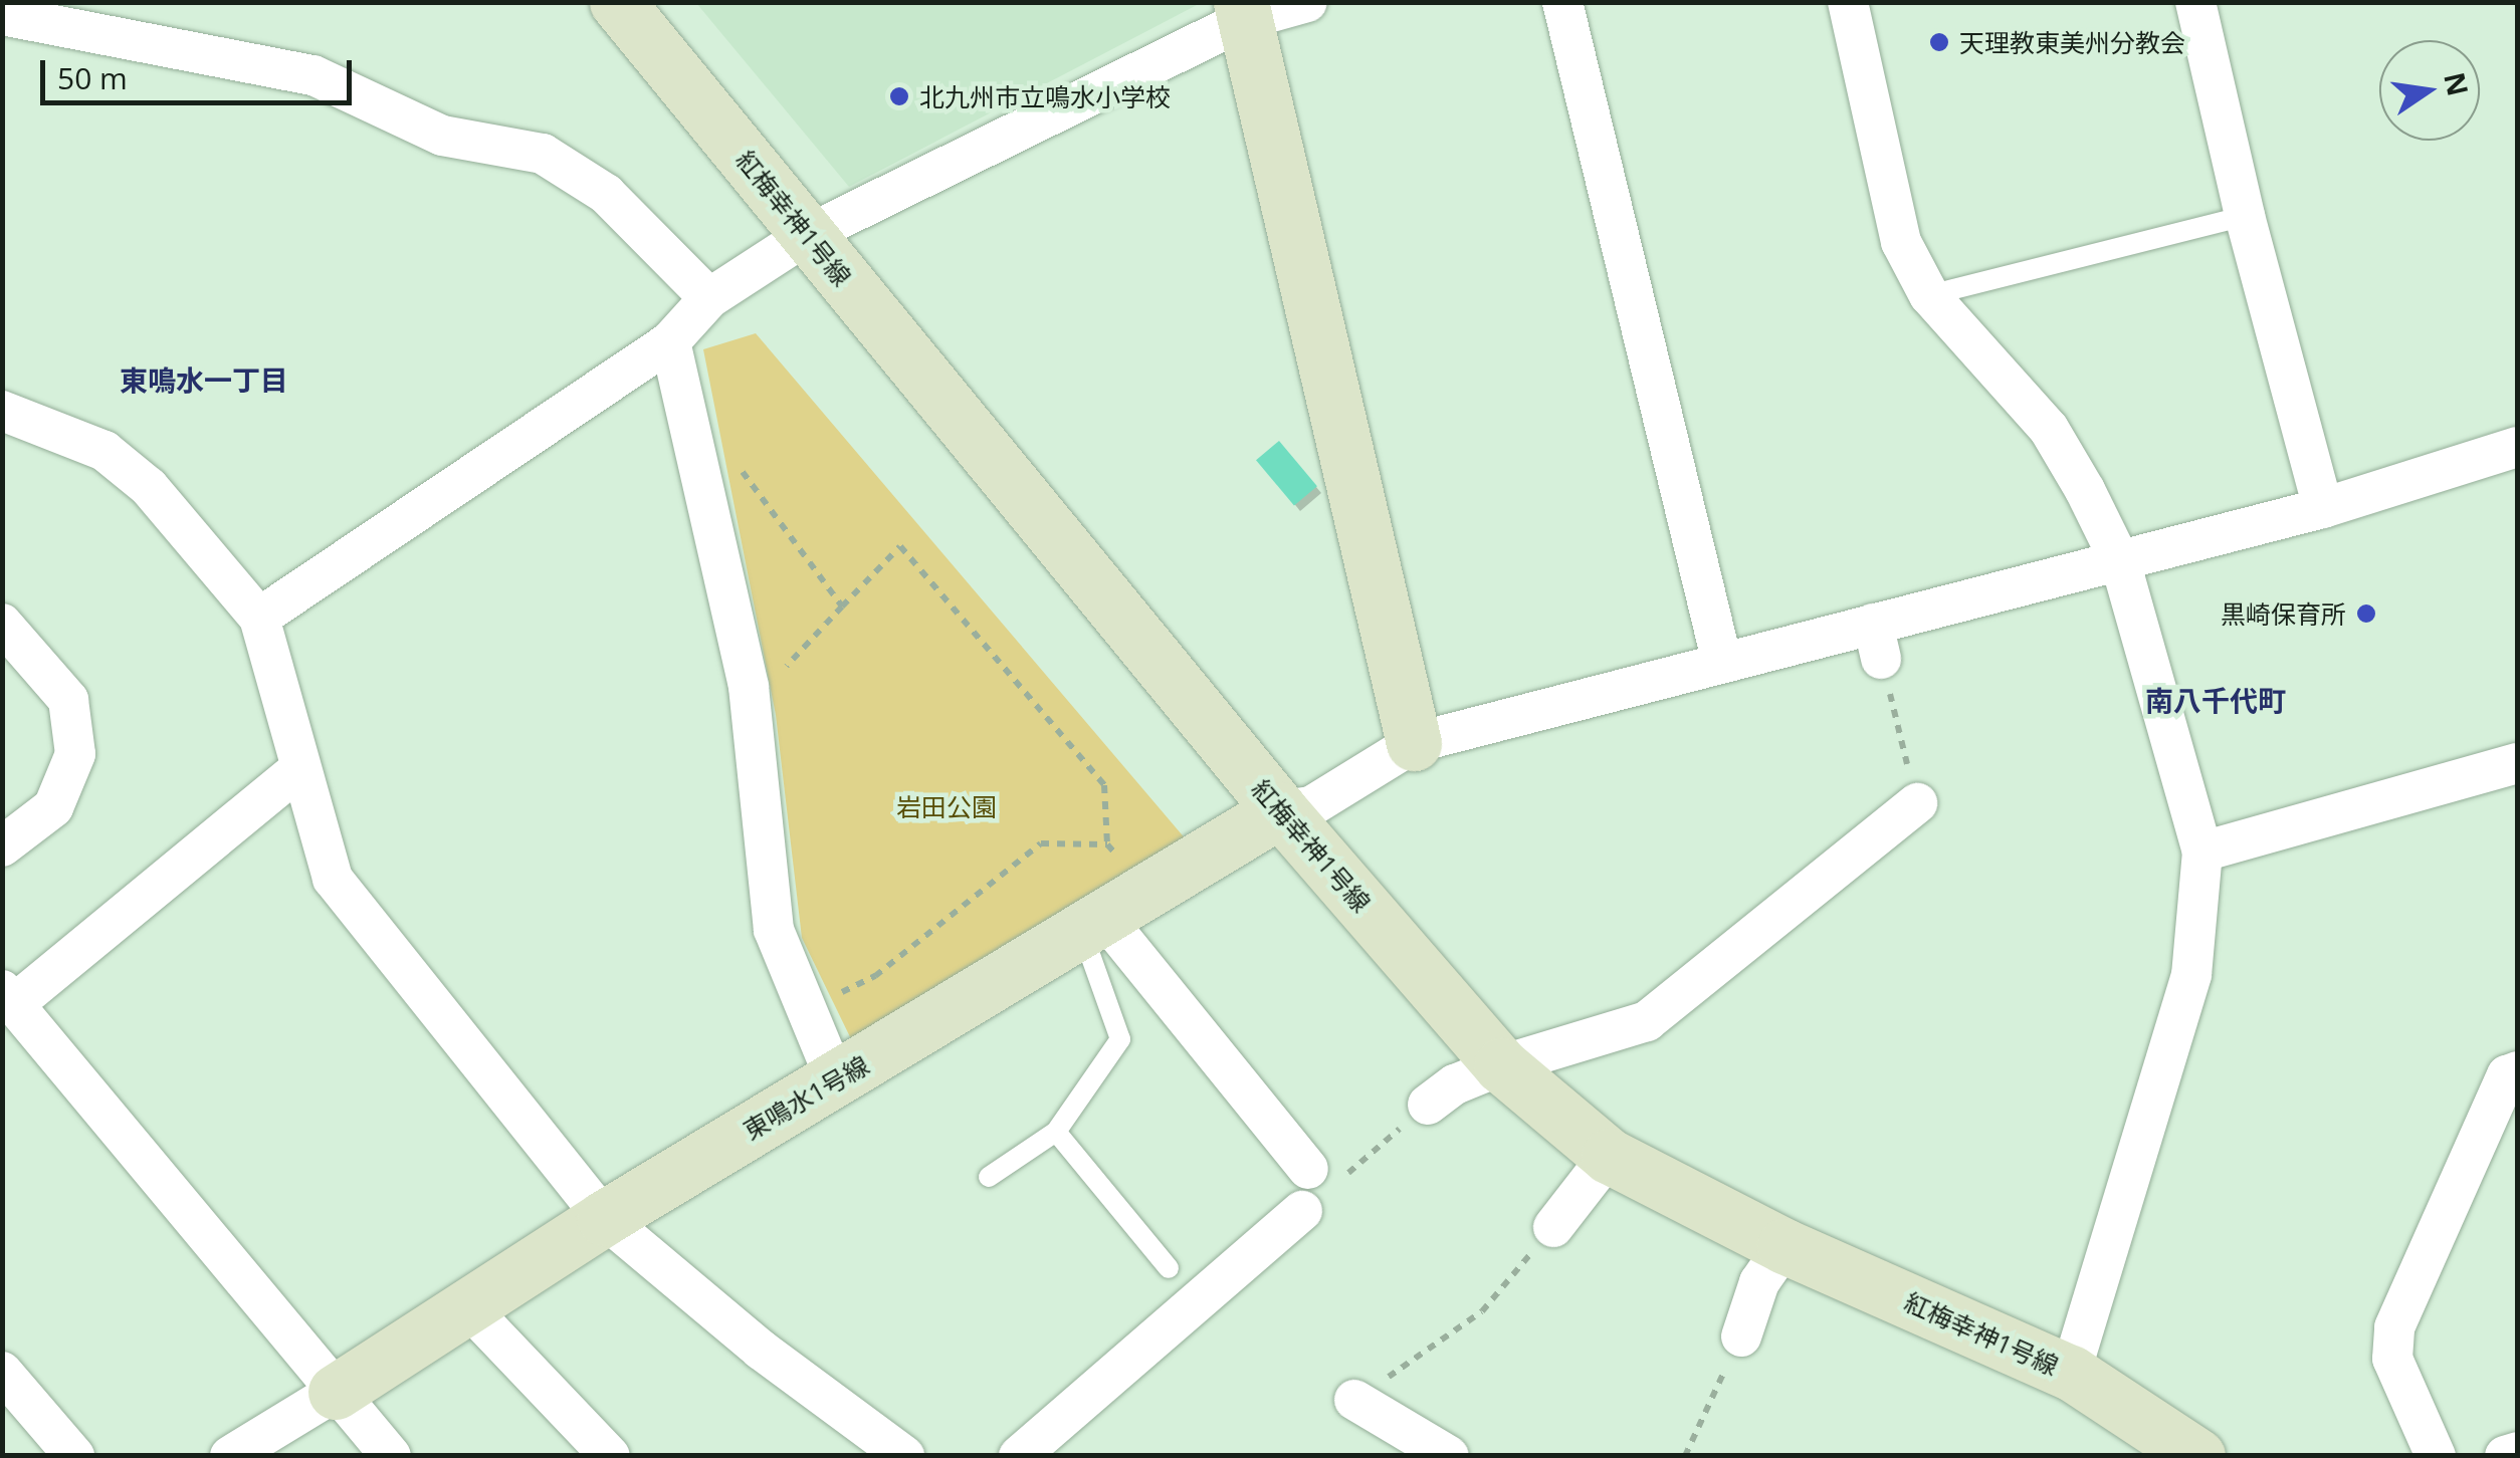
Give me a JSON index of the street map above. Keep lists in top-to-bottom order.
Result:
{
  "streets": {
    "street": ["紅梅幸神1号線", "東鳴水1号線"]
  },
  "crossings": [
    ["紅梅幸神1号線", "東鳴水1号線"]
  ],
  "districts": ["東鳴水一丁目", "南八千代町"],
  "parks": ["岩田公園"],
  "places": ["天理教東美州分教会", "北九州市立鳴水小学校", "黒崎保育所"],
  "scale_bar": "50 m",
  "north": "right"
}
